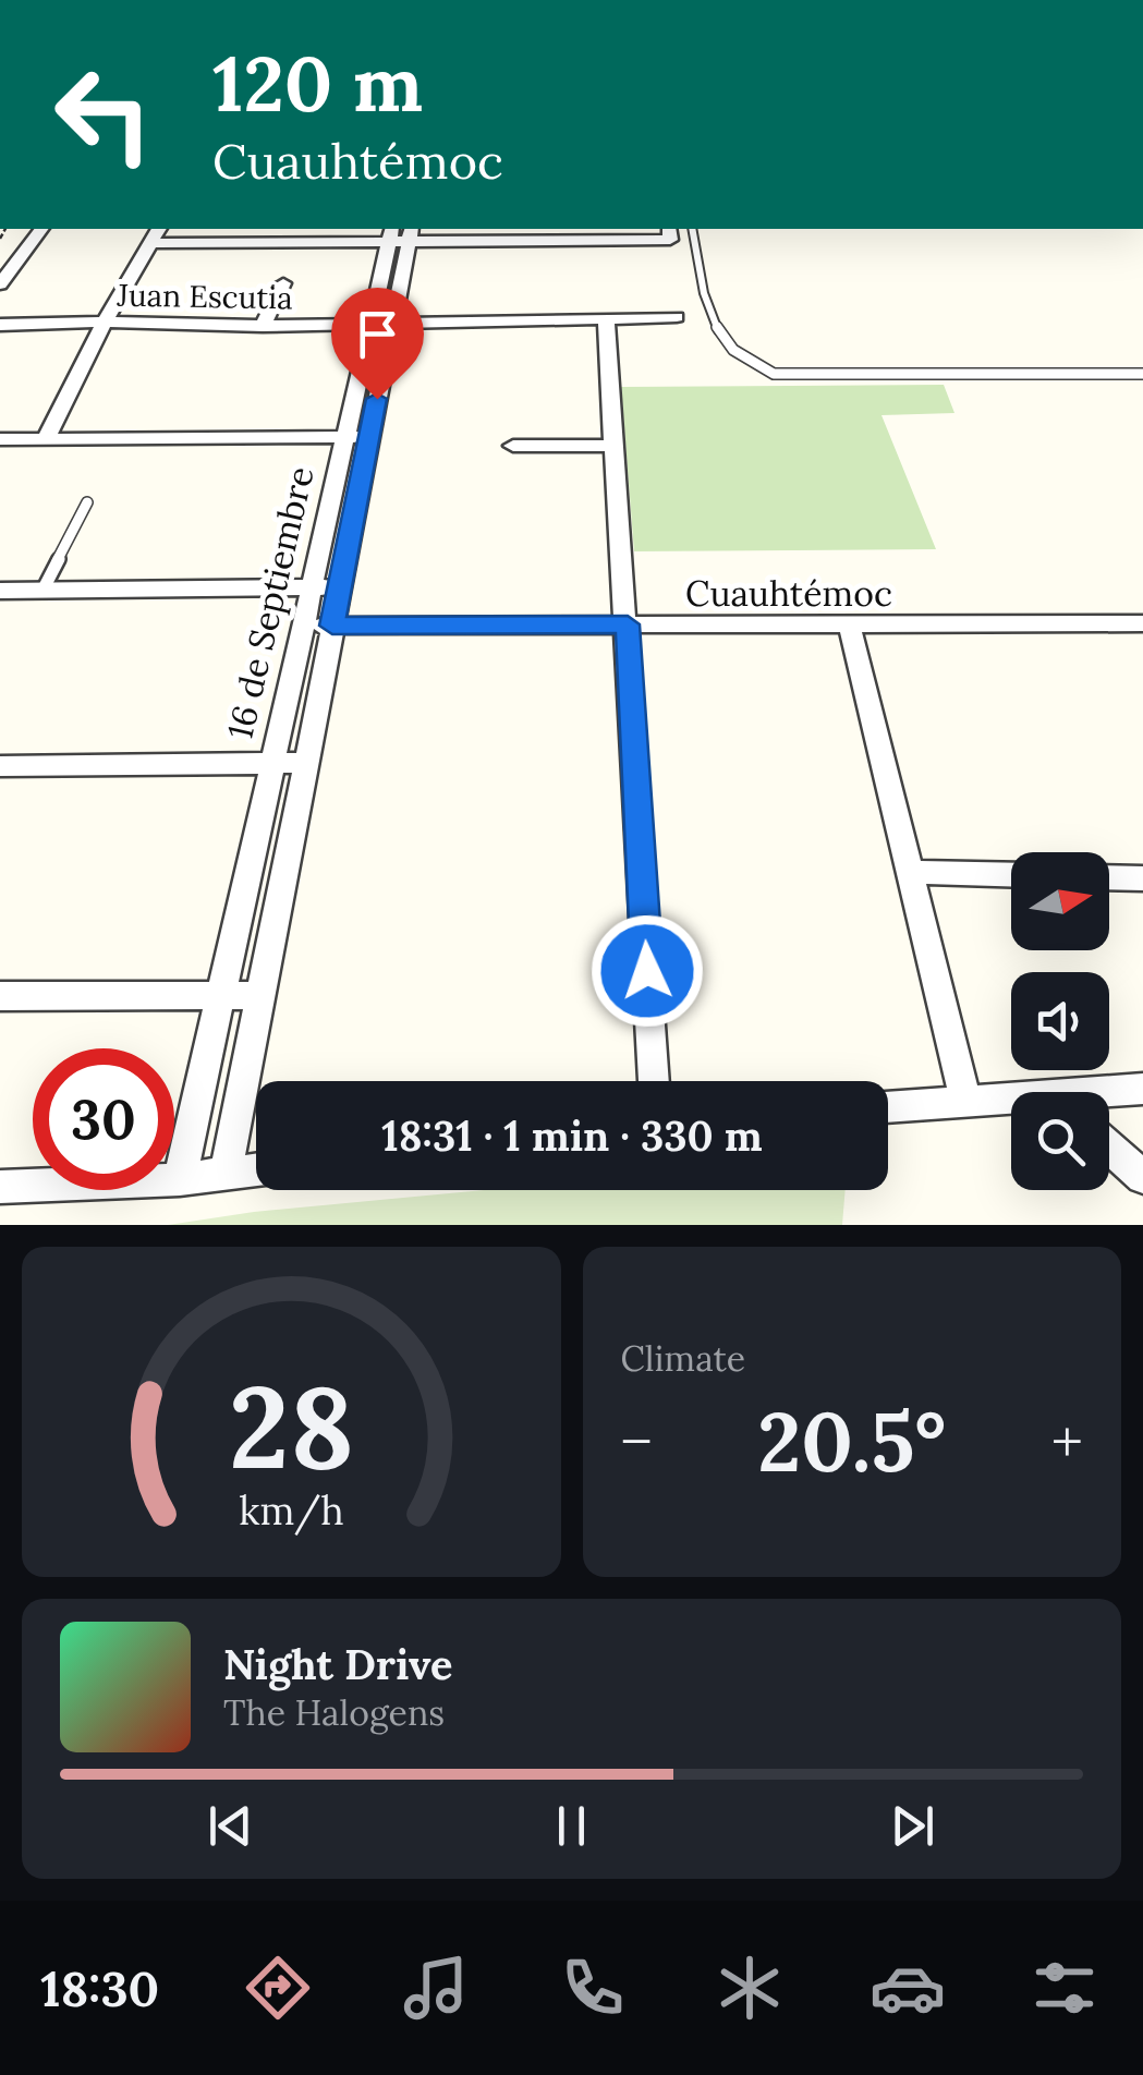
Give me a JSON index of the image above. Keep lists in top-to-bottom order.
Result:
{
  "streets": {
    "street": ["Juan Escutia", "Cuauhtémoc", "16 de Septiembre"]
  },
  "crossings": [
    ["Juan Escutia", "16 de Septiembre"],
    ["Cuauhtémoc", "16 de Septiembre"]
  ],
  "north": "right",
  "page": {
    "turn": ["120 m", "Cuauhtémoc"],
    "limit": "30",
    "trip": "18:31 · 1 min · 330 m",
    "tile": "Climate",
    "heat": ["−", "20.5°", "+"],
    "song": ["Night Drive", "The Halogens"],
    "tabs": "18:30",
    "gauge": ["28", "km/h"]
  }
}
